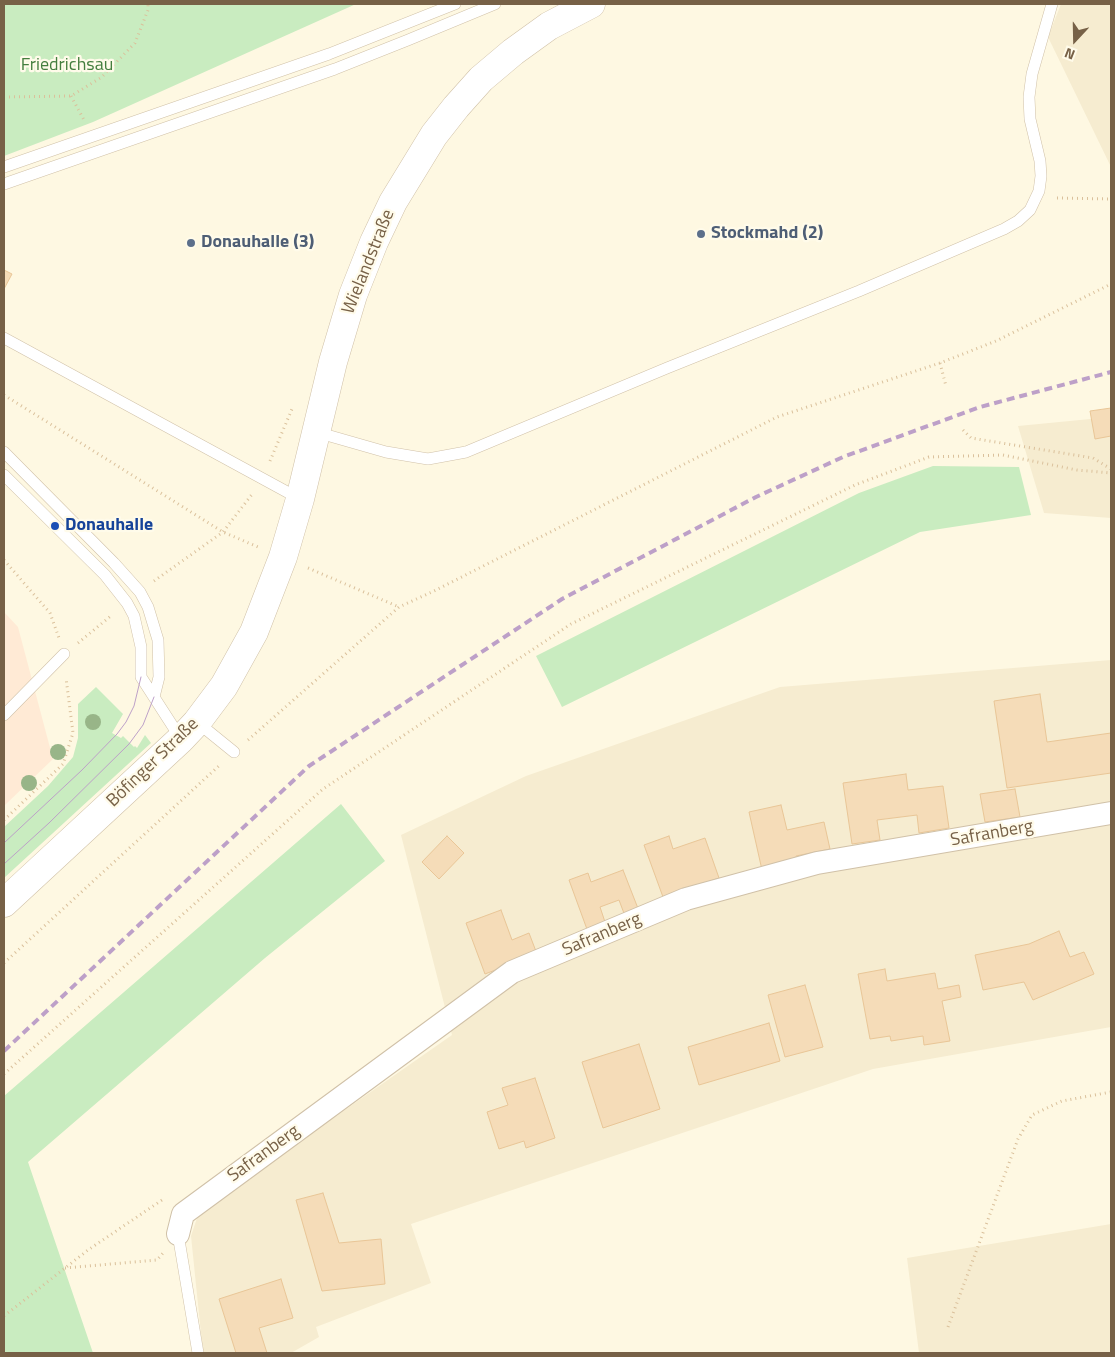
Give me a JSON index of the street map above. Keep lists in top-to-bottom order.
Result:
{
  "streets": {
    "street": ["Wielandstraße", "Böfinger Straße", "Safranberg"]
  },
  "crossings": [
    ["Wielandstraße", "Böfinger Straße"]
  ],
  "parks": ["Friedrichsau"],
  "places": ["Stockmahd (2)", "Donauhalle (3)", "Donauhalle"],
  "north": "bottom"
}
